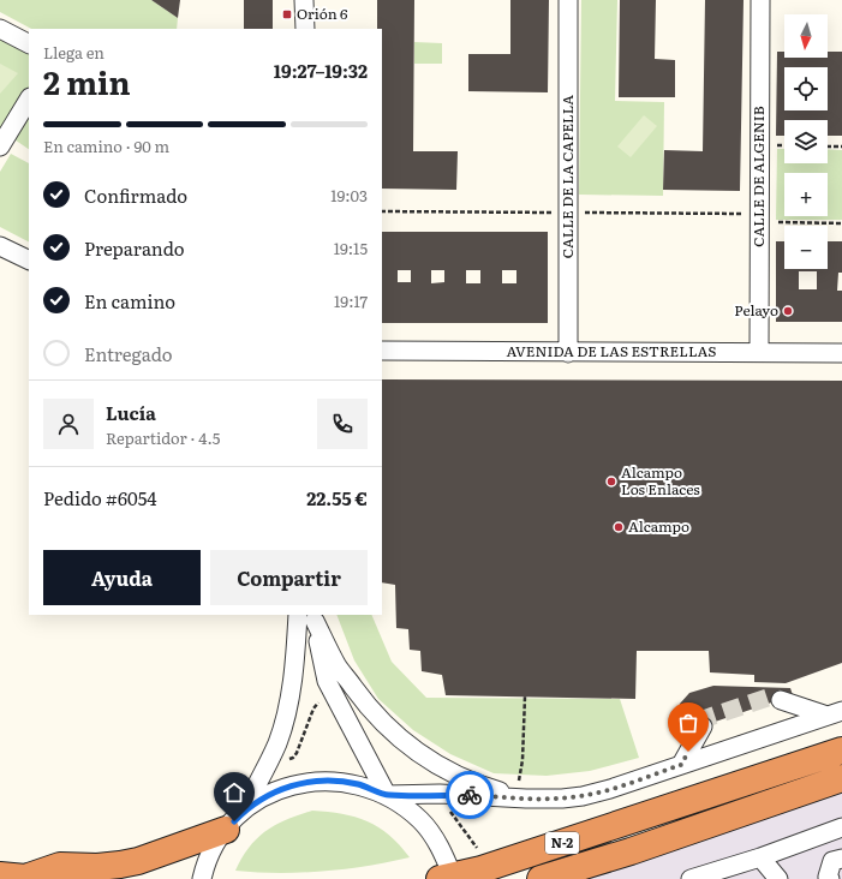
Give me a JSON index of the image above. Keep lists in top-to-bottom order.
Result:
{
  "streets": {
    "highway": ["N-2"],
    "street": ["CALLE DE LA CAPELLA", "CALLE DE ALGENIB", "AVENIDA DE LAS ESTRELLAS"]
  },
  "crossings": [
    ["CALLE DE LA CAPELLA", "AVENIDA DE LAS ESTRELLAS"],
    ["CALLE DE ALGENIB", "AVENIDA DE LAS ESTRELLAS"]
  ],
  "places": {
    "transit": ["Orión 6"],
    "other": ["Pelayo", "Alcampo Los Enlaces", "Alcampo"]
  },
  "north": "bottom",
  "page": {
    "map_buttons": ["+", "−"],
    "heading": ["2 min", "Llega en", "19:27–19:32"],
    "panel": [
      "Lucía",
      "Repartidor · 4.5",
      "Pedido #6054",
      "22.55 €"
    ],
    "bar": "En camino · 90 m",
    "list": [
      ["Confirmado", "19:03"],
      ["Preparando", "19:15"],
      ["En camino", "19:17"],
      "Entregado"
    ],
    "buttons": ["Ayuda", "Compartir"]
  }
}
